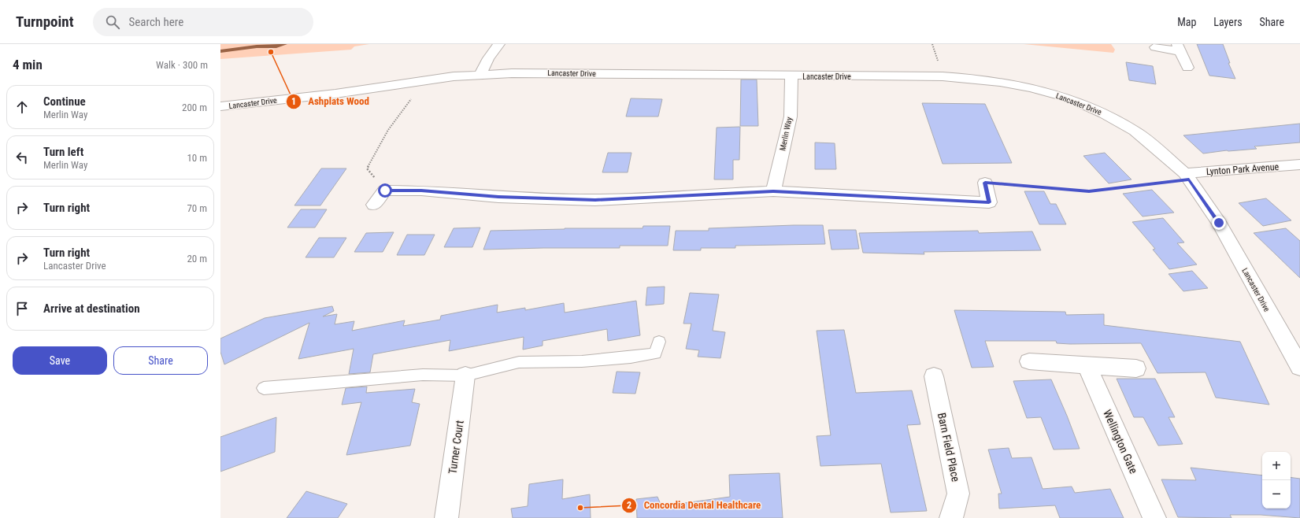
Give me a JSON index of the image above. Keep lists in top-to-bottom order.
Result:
{
  "streets": {
    "street": [
      "Lancaster Drive",
      "Merlin Way",
      "Lynton Park Avenue",
      "Wellington Gate",
      "Turner Court",
      "Barn Field Place"
    ]
  },
  "crossings": [
    ["Lancaster Drive", "Merlin Way"],
    ["Lancaster Drive", "Lynton Park Avenue"]
  ],
  "places": ["Ashplats Wood", "Concordia Dental Healthcare"],
  "page": {
    "header": "Turnpoint",
    "search": "Search here",
    "nav": ["Map", "Layers", "Share"],
    "heading": ["4 min", "Walk · 300 m"],
    "list": [
      ["Continue", "Merlin Way", "200 m"],
      ["Turn left", "Merlin Way", "10 m"],
      ["Turn right", "70 m"],
      ["Turn right", "Lancaster Drive", "20 m"],
      "Arrive at destination"
    ],
    "buttons": ["Save", "Share"],
    "map_buttons": ["+", "−"]
  }
}
